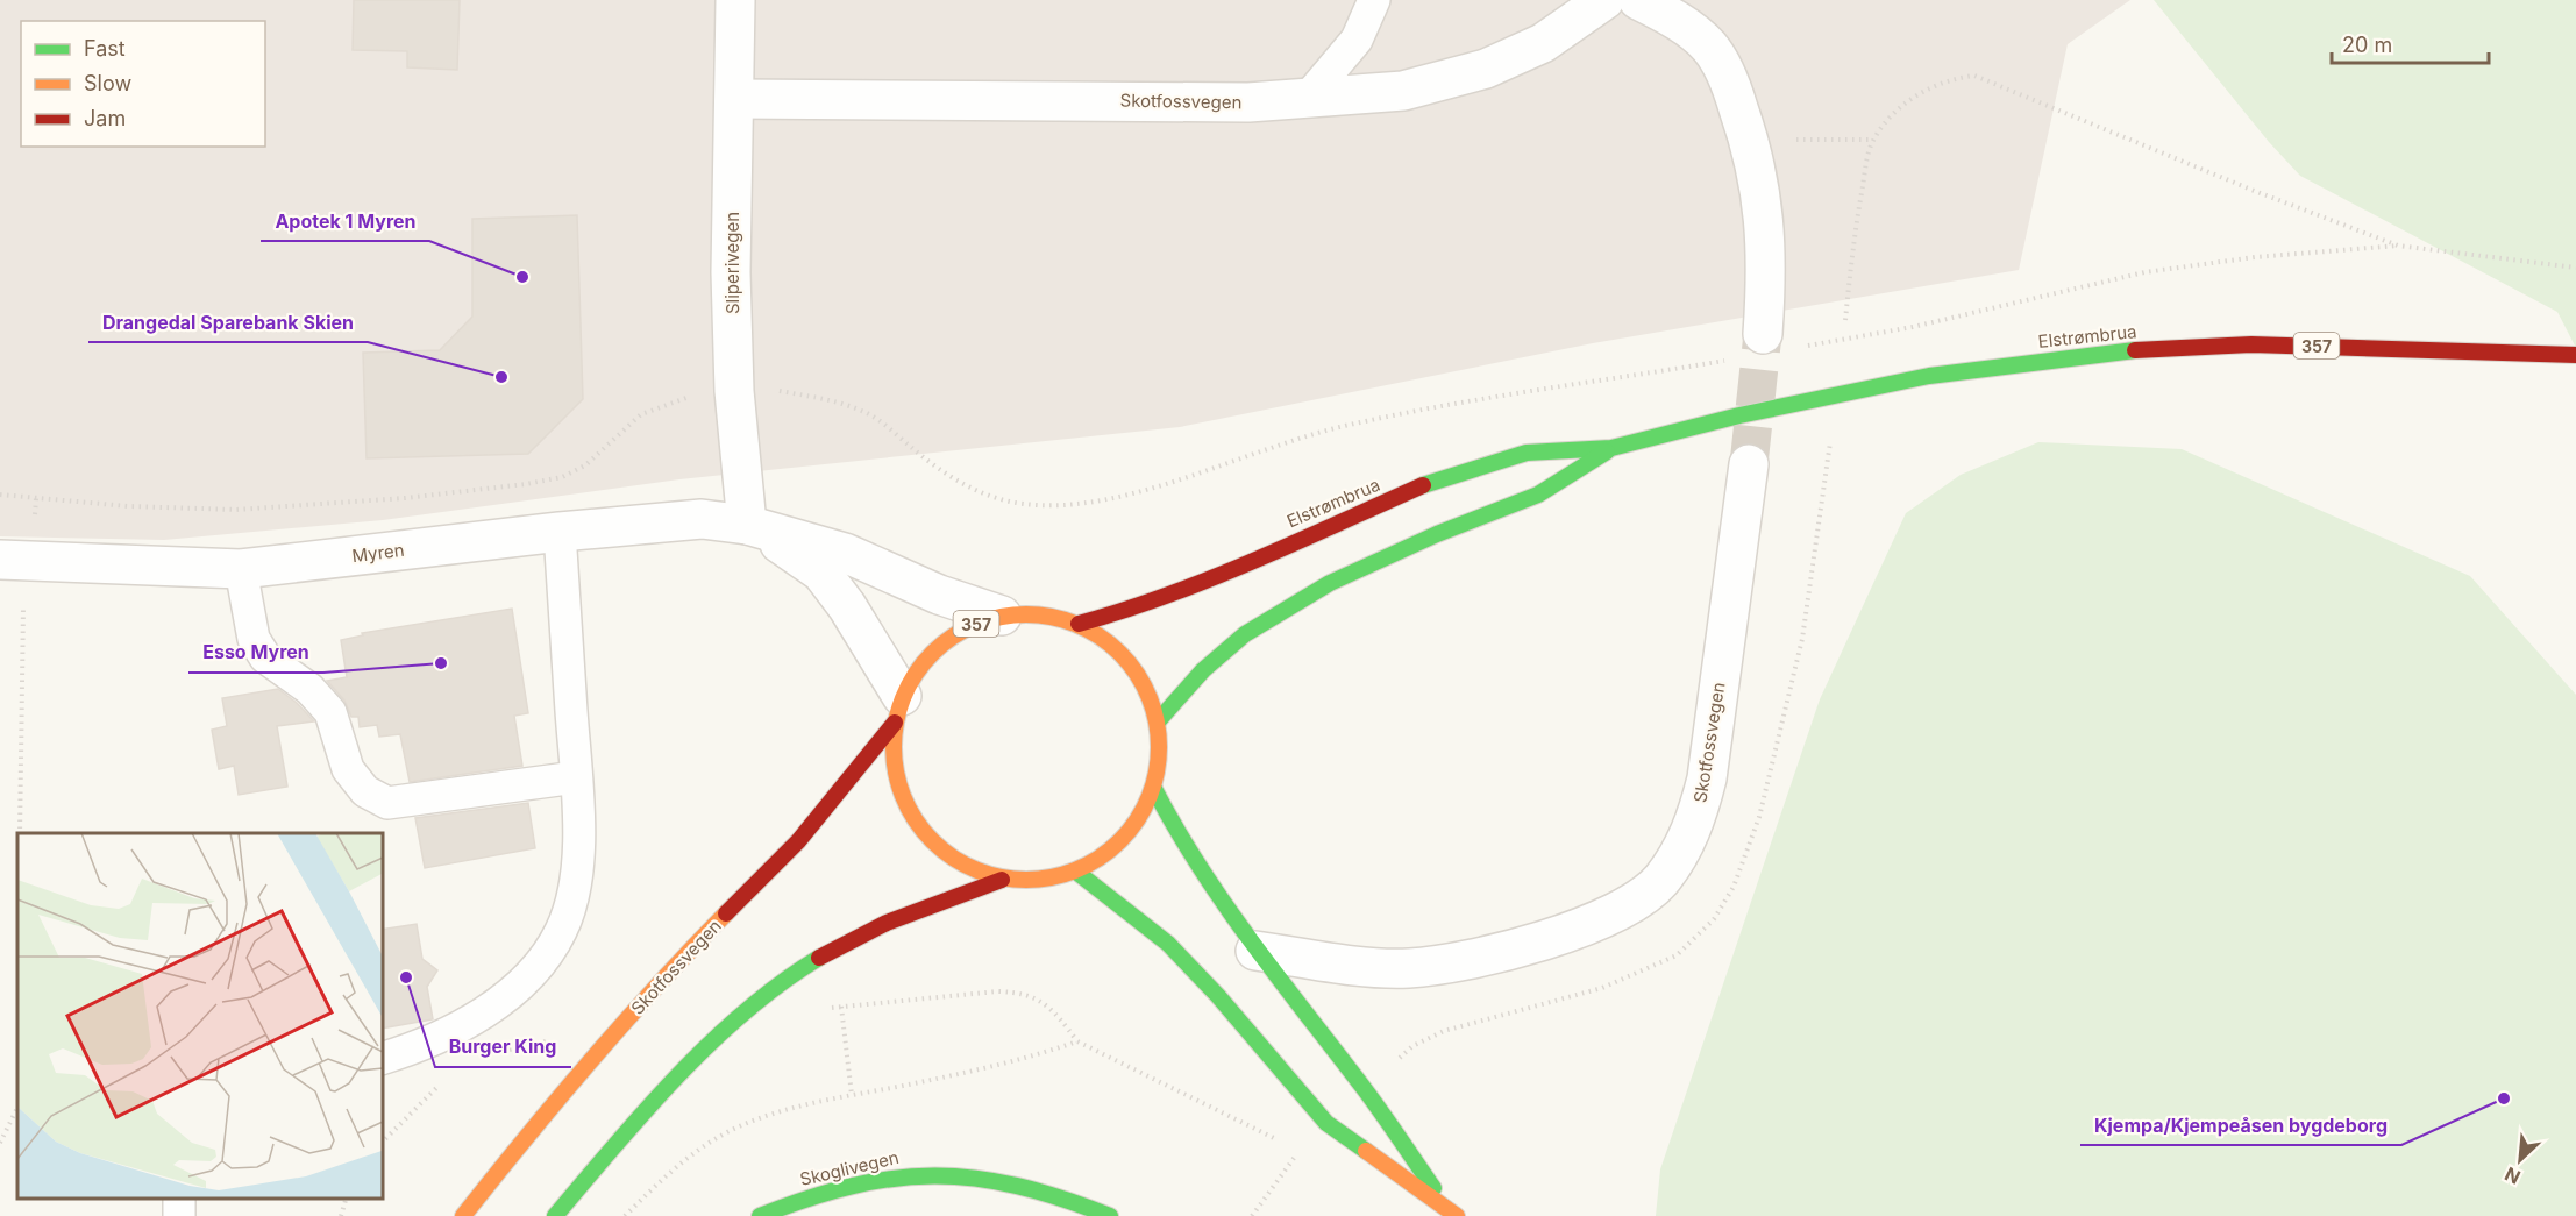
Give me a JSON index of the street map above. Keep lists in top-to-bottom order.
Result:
{
  "streets": {
    "main road": [
      "Skotfossvegen",
      "Elstrømbrua",
      "357",
      "Skoglivegen"
    ],
    "street": ["Sliperivegen", "Myren"]
  },
  "crossings": [
    ["Skotfossvegen", "Sliperivegen"],
    ["Skotfossvegen", "357"],
    ["Skotfossvegen", "Myren"],
    ["Sliperivegen", "Myren"],
    ["Elstrømbrua", "357"],
    ["357", "Myren"]
  ],
  "places": [
    "Apotek 1 Myren",
    "Drangedal Sparebank Skien",
    "Esso Myren",
    "Burger King",
    "Kjempa/Kjempeåsen bygdeborg"
  ],
  "legend": ["Fast", "Slow", "Jam"],
  "scale_bar": "20 m",
  "north": "bottom left"
}
